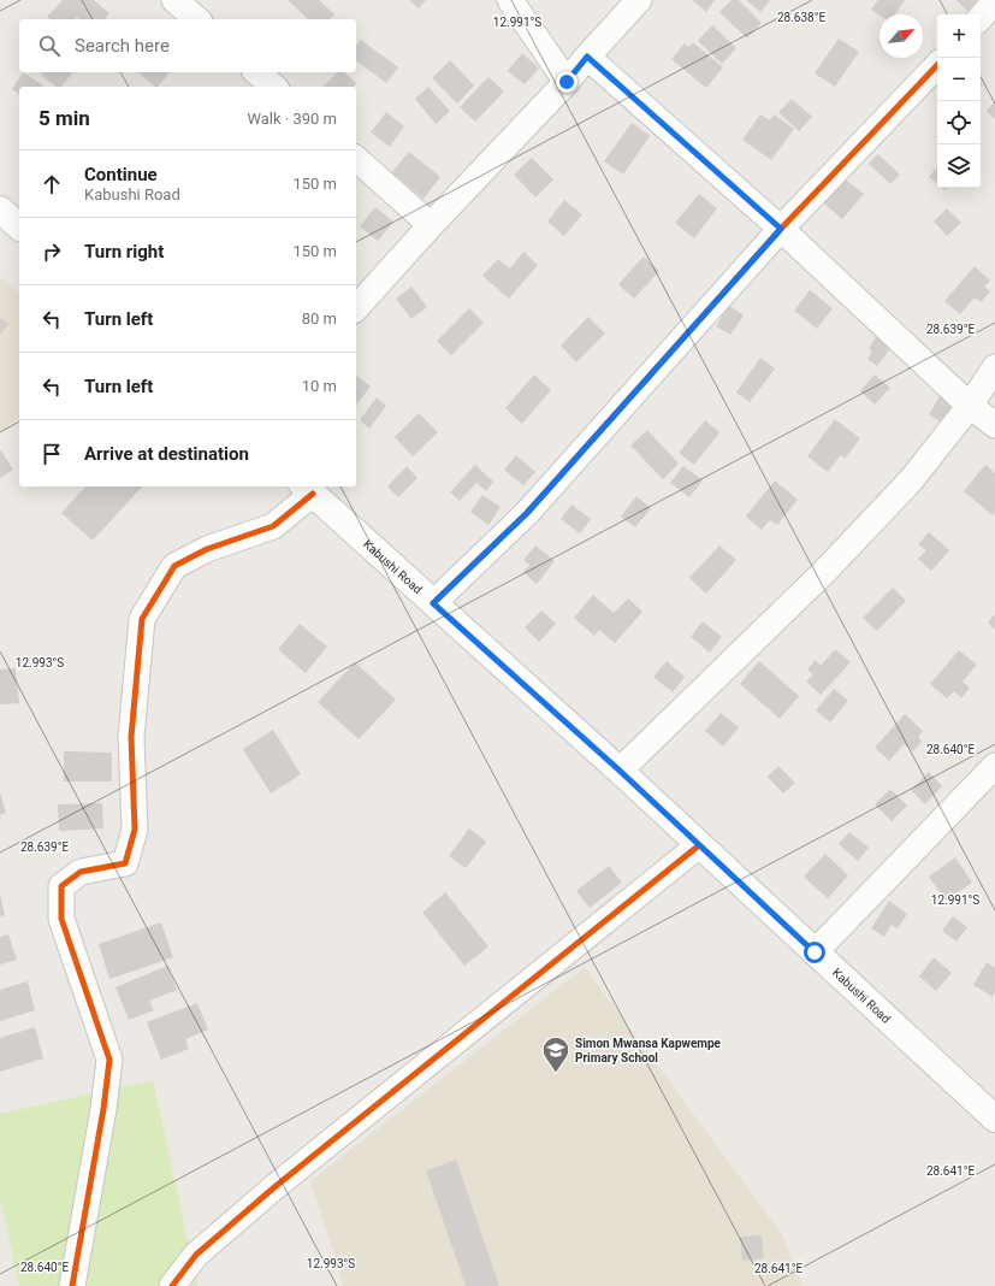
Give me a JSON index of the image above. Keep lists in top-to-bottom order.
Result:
{
  "streets": {
    "main road": ["Kabushi Road"]
  },
  "places": {
    "school or university": ["Simon Mwansa Kapwempe Primary School"]
  },
  "north": "top right",
  "page": {
    "map_buttons": ["+", "−"],
    "search": "Search here",
    "heading": ["5 min", "Walk · 390 m"],
    "list": [
      ["Continue", "Kabushi Road", "150 m"],
      ["Turn right", "150 m"],
      ["Turn left", "80 m"],
      ["Turn left", "10 m"],
      "Arrive at destination"
    ]
  },
  "coordinates": [
    "28.638°E",
    "12.991°S",
    "28.639°E",
    "12.993°S",
    "28.640°E",
    "28.641°E"
  ]
}
